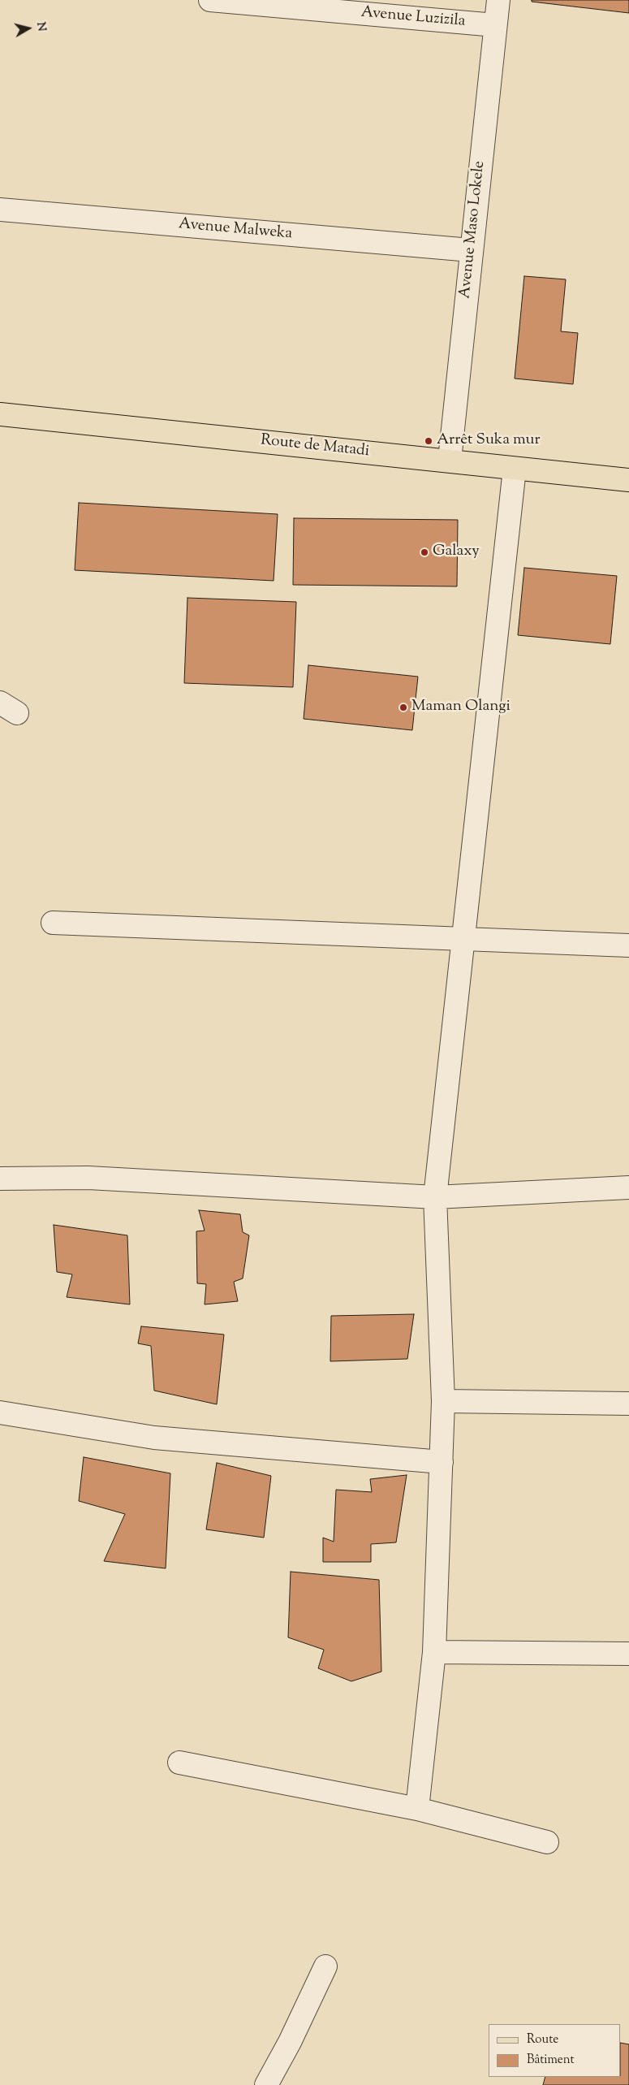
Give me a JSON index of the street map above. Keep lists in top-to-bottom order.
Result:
{
  "streets": {
    "main road": ["Route de Matadi"],
    "street": ["Avenue Luzizila", "Avenue Malweka", "Avenue Maso Lokele"]
  },
  "crossings": [
    ["Avenue Luzizila", "Avenue Maso Lokele"],
    ["Avenue Malweka", "Avenue Maso Lokele"],
    ["Avenue Maso Lokele", "Route de Matadi"]
  ],
  "places": ["Arrêt Suka mur", "Galaxy", "Maman Olangi"],
  "legend": ["Route", "Bâtiment"],
  "north": "right"
}
